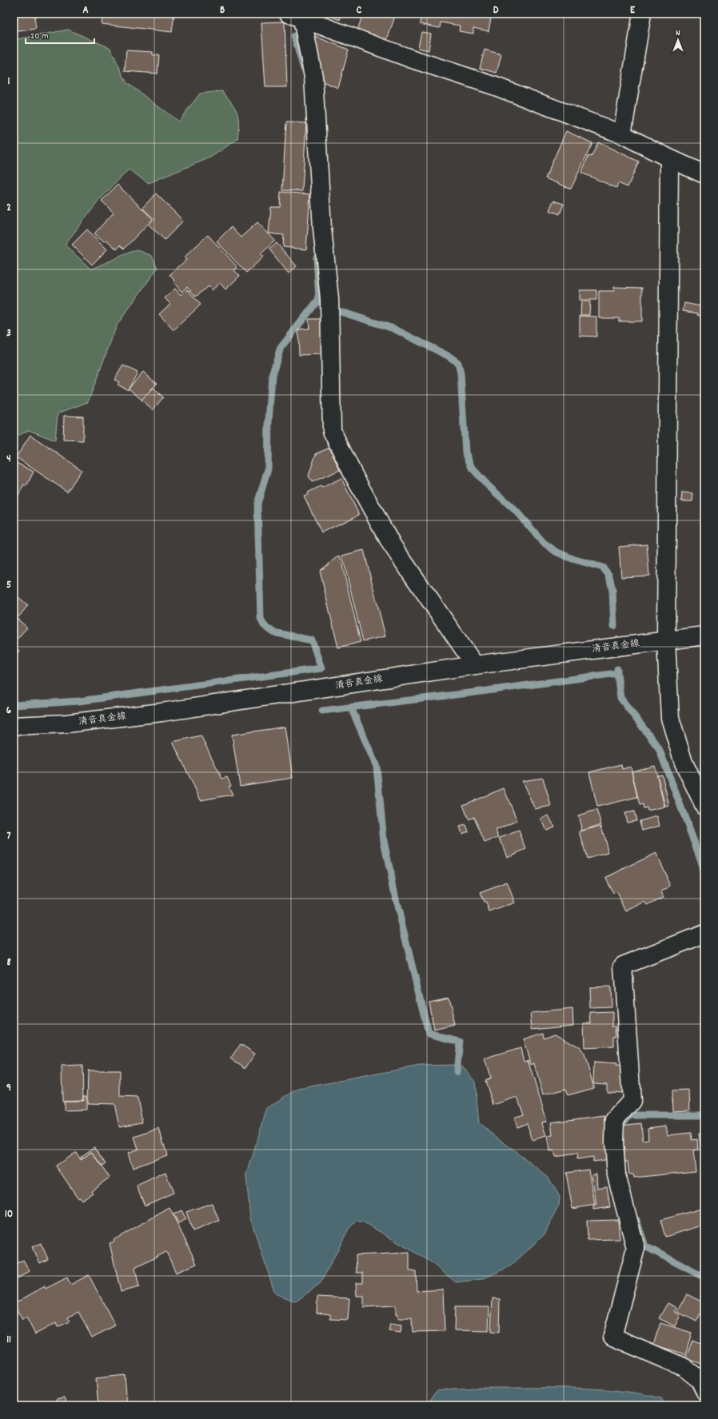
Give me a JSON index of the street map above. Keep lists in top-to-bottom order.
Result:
{
  "streets": {
    "street": ["清音真金線"]
  },
  "scale_bar": "20 m",
  "north": "top",
  "grid": {
    "columns": [
      "A",
      "B",
      "C",
      "D",
      "E"
    ],
    "rows": [
      "1",
      "2",
      "3",
      "4",
      "5",
      "6",
      "7",
      "8",
      "9",
      "10",
      "11"
    ]
  }
}
